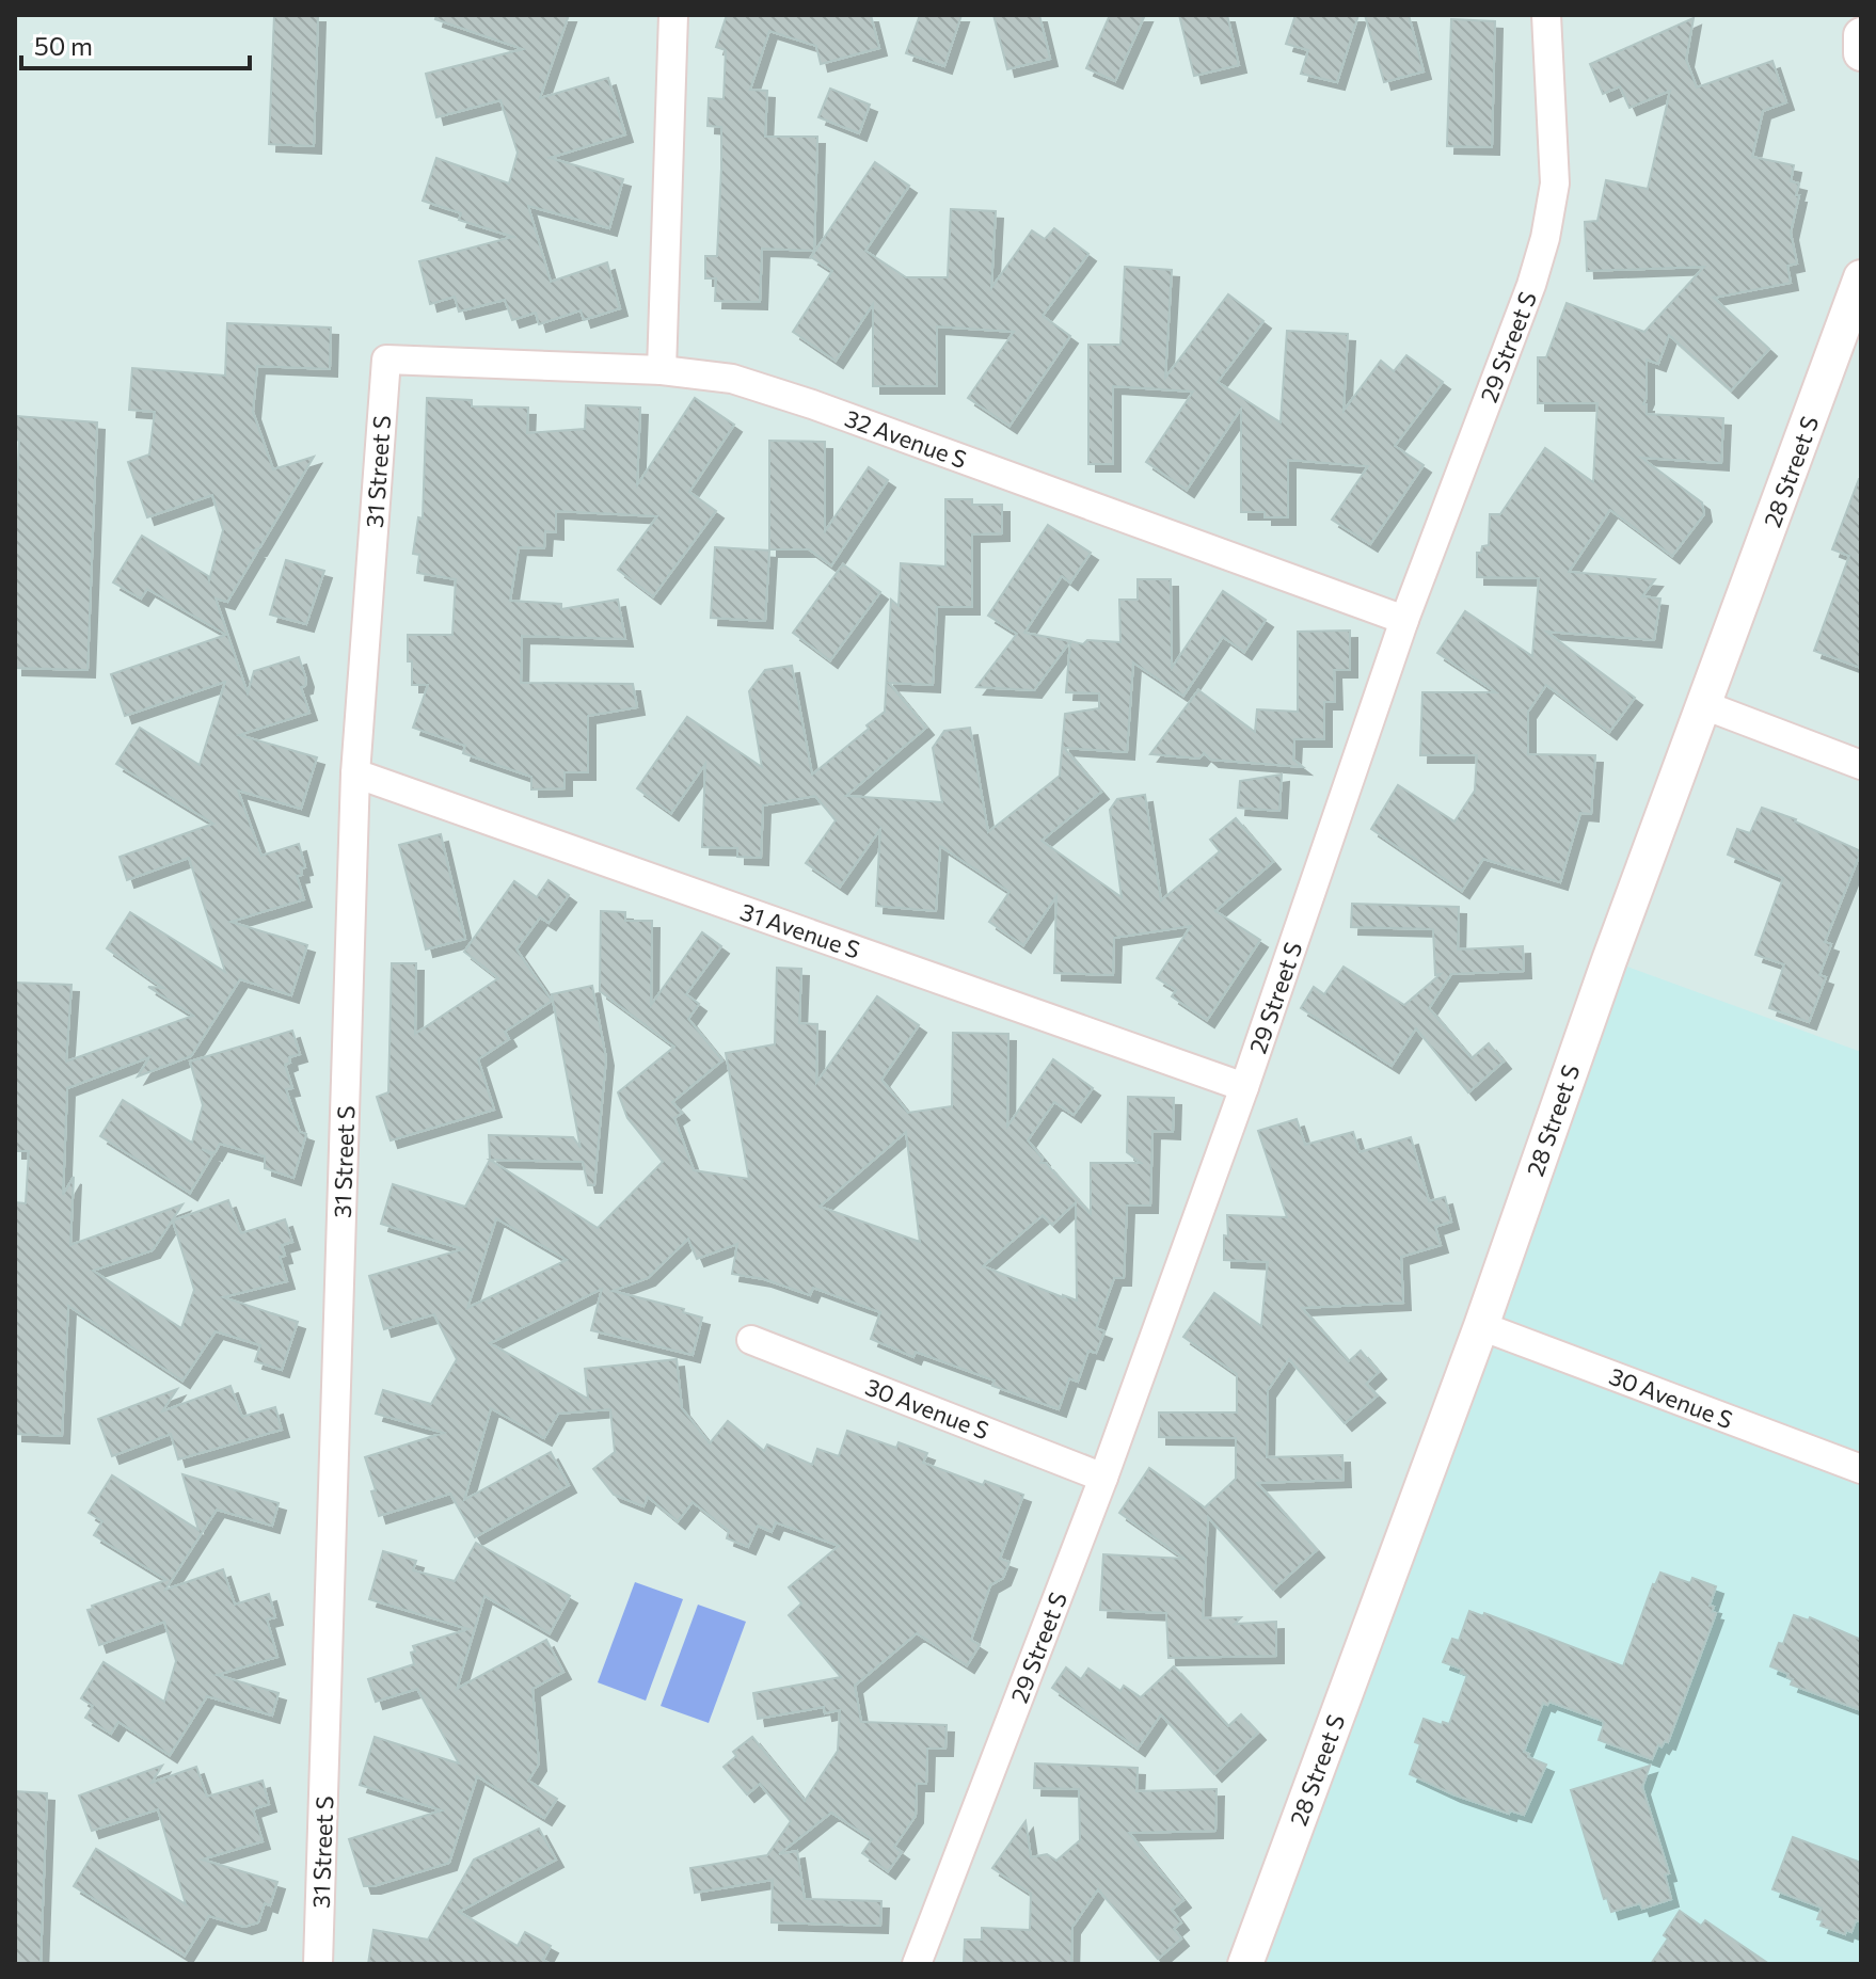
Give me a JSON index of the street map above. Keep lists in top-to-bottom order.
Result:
{
  "streets": {
    "street": [
      "29 Street S",
      "32 Avenue S",
      "31 Street S",
      "28 Street S",
      "31 Avenue S",
      "30 Avenue S"
    ]
  },
  "crossings": [
    ["29 Street S", "32 Avenue S"],
    ["29 Street S", "31 Avenue S"],
    ["29 Street S", "30 Avenue S"],
    ["32 Avenue S", "31 Street S"],
    ["31 Street S", "31 Avenue S"],
    ["28 Street S", "30 Avenue S"]
  ],
  "scale_bar": "50 m"
}
